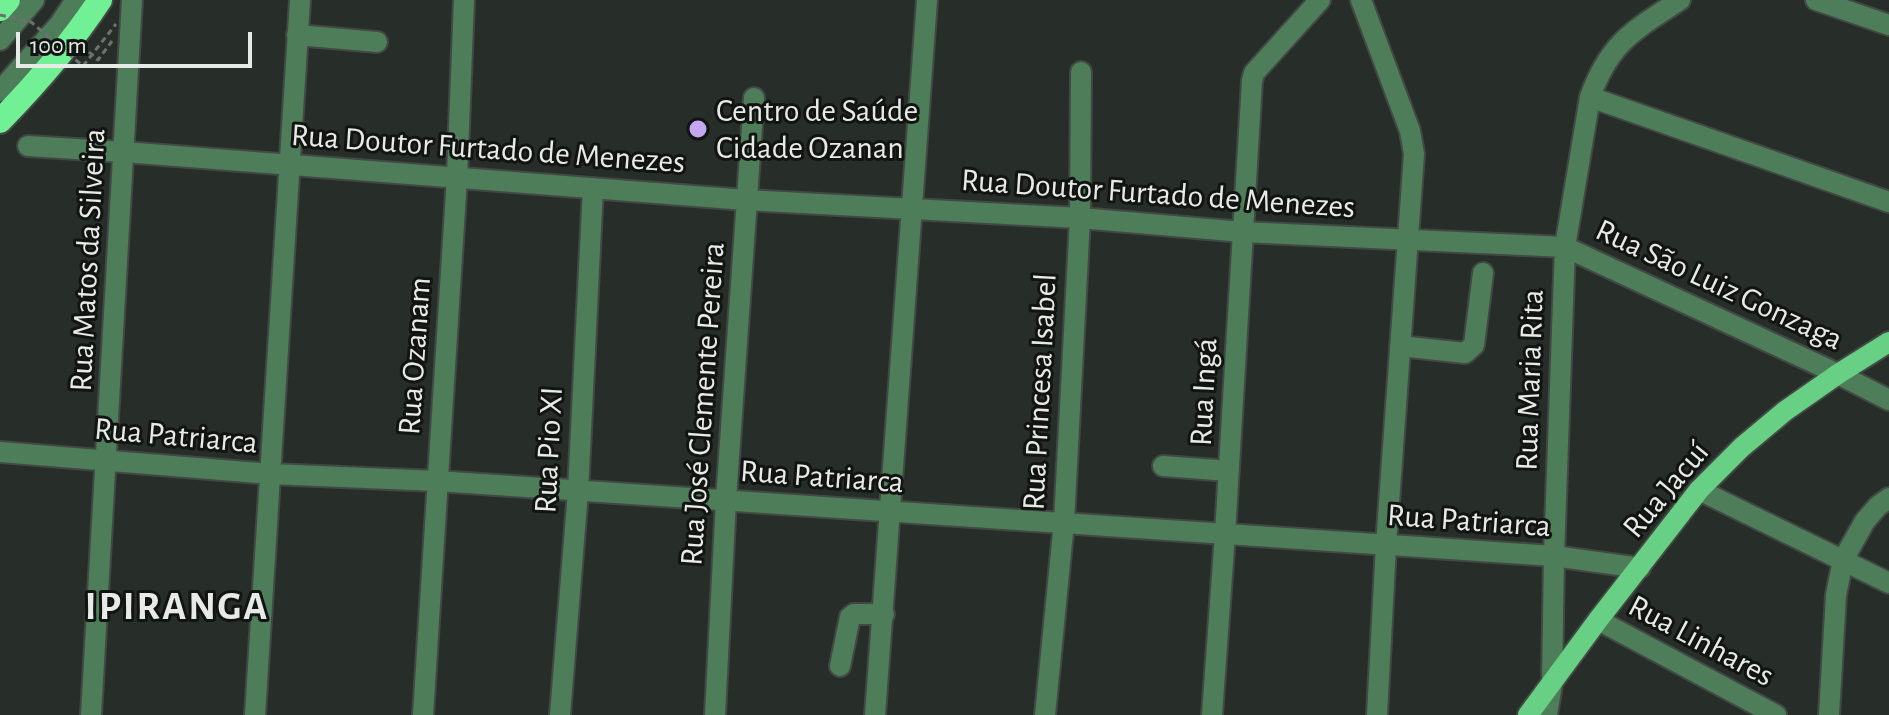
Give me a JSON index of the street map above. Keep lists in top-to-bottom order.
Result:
{
  "streets": {
    "main road": ["Rua Jacuí"],
    "street": [
      "Rua Doutor Furtado de Menezes",
      "Rua Matos da Silveira",
      "Rua São Luiz Gonzaga",
      "Rua Ozanam",
      "Rua Maria Rita",
      "Rua Princesa Isabel",
      "Rua Ingá",
      "Rua José Clemente Pereira",
      "Rua Patriarca",
      "Rua Pio XI",
      "Rua Linhares"
    ]
  },
  "crossings": [
    ["Rua Doutor Furtado de Menezes", "Rua Matos da Silveira"],
    ["Rua Doutor Furtado de Menezes", "Rua São Luiz Gonzaga"],
    ["Rua Doutor Furtado de Menezes", "Rua Ozanam"],
    ["Rua Doutor Furtado de Menezes", "Rua Maria Rita"],
    ["Rua Doutor Furtado de Menezes", "Rua Princesa Isabel"],
    ["Rua Doutor Furtado de Menezes", "Rua Ingá"],
    ["Rua Doutor Furtado de Menezes", "Rua José Clemente Pereira"],
    ["Rua Doutor Furtado de Menezes", "Rua Pio XI"],
    ["Rua Matos da Silveira", "Rua Patriarca"],
    ["Rua São Luiz Gonzaga", "Rua Maria Rita"],
    ["Rua São Luiz Gonzaga", "Rua Jacuí"],
    ["Rua Ozanam", "Rua Patriarca"],
    ["Rua Maria Rita", "Rua Patriarca"],
    ["Rua Maria Rita", "Rua Jacuí"],
    ["Rua Princesa Isabel", "Rua Patriarca"],
    ["Rua Ingá", "Rua Patriarca"],
    ["Rua José Clemente Pereira", "Rua Patriarca"],
    ["Rua Patriarca", "Rua Pio XI"],
    ["Rua Patriarca", "Rua Jacuí"],
    ["Rua Jacuí", "Rua Linhares"]
  ],
  "districts": ["IPIRANGA"],
  "places": ["Centro de Saúde Cidade Ozanan"],
  "scale_bar": "100 m"
}
